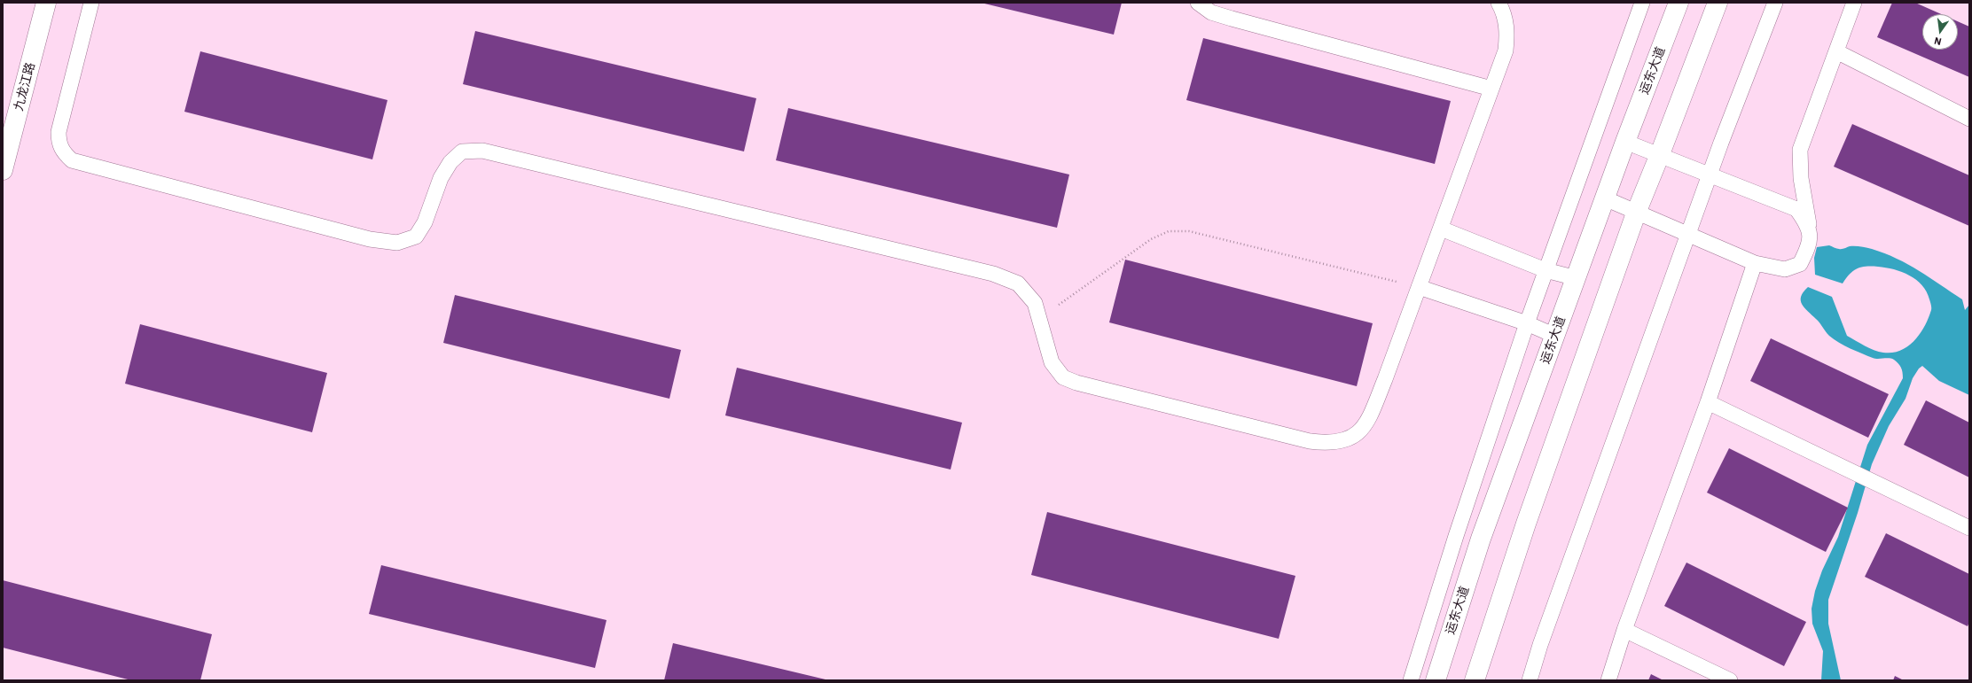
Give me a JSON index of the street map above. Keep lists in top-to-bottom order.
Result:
{
  "streets": {
    "main road": ["运东大道", "九龙江路"]
  },
  "north": "bottom"
}
